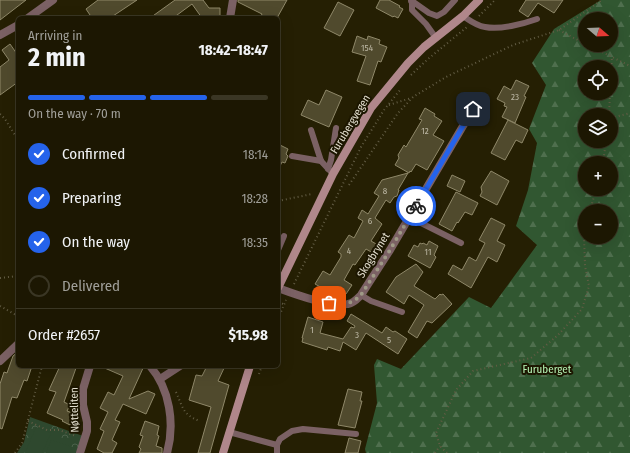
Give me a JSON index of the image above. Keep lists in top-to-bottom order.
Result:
{
  "streets": {
    "main road": ["Furubergvegen"],
    "street": ["Skogbrynet", "Nøtteliten"]
  },
  "parks": ["Furuberget"],
  "house_numbers": [
    "154",
    "23",
    "12",
    "8",
    "6",
    "4",
    "11",
    "1",
    "3",
    "5"
  ],
  "north": "right",
  "page": {
    "map_buttons": ["+", "−"],
    "heading": ["2 min", "Arriving in", "18:42–18:47"],
    "panel": ["Order #2657", "$15.98"],
    "bar": "On the way · 70 m",
    "list": [
      ["Confirmed", "18:14"],
      ["Preparing", "18:28"],
      ["On the way", "18:35"],
      "Delivered"
    ]
  }
}
